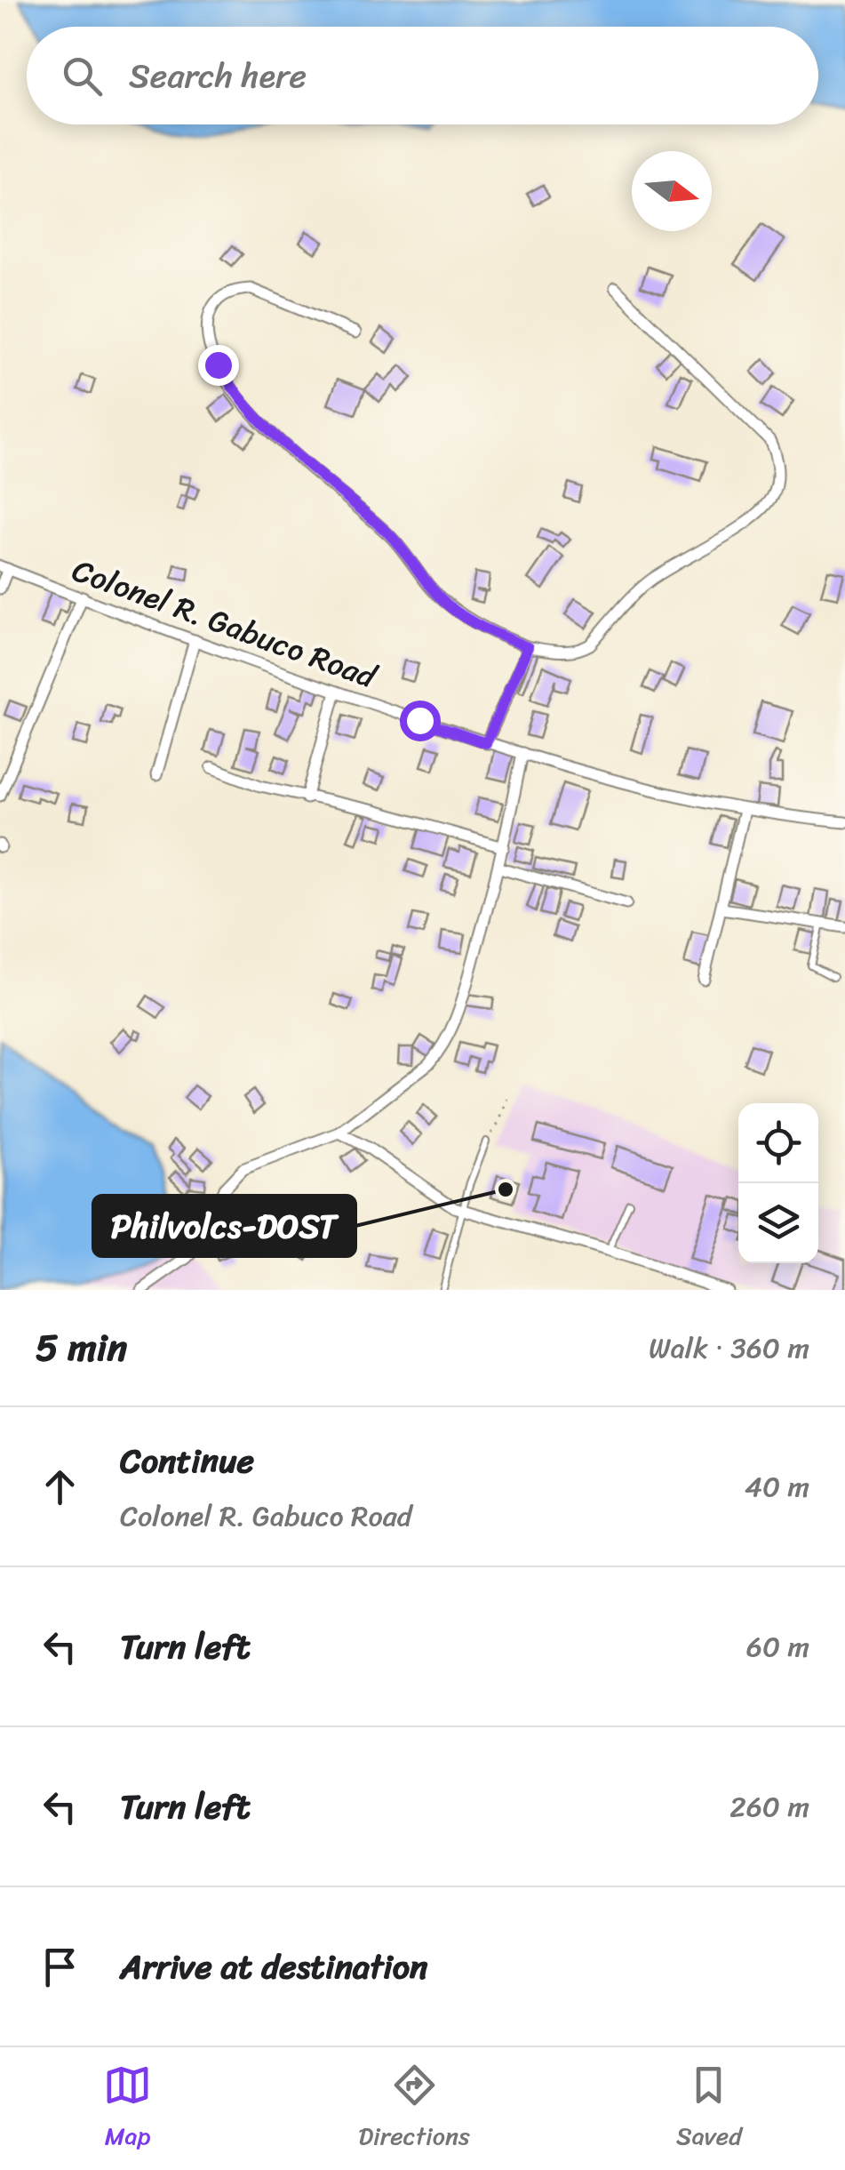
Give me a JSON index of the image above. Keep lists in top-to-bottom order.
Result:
{
  "streets": {
    "street": ["Colonel R. Gabuco Road"]
  },
  "places": ["Philvolcs-DOST"],
  "north": "right",
  "page": {
    "search": "Search here",
    "heading": ["5 min", "Walk · 360 m"],
    "list": [
      ["Continue", "Colonel R. Gabuco Road", "40 m"],
      ["Turn left", "60 m"],
      ["Turn left", "260 m"],
      "Arrive at destination"
    ],
    "nav": ["Map", "Directions", "Saved"]
  }
}
